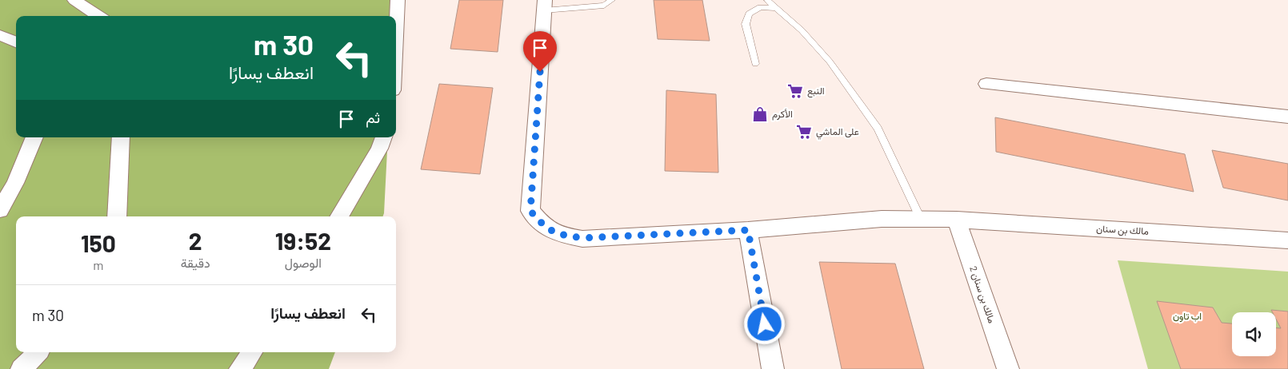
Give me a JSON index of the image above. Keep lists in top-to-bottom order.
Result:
{
  "streets": {
    "street": ["مالك بن سنان", "مالك بن سنان 2"]
  },
  "crossings": [
    ["مالك بن سنان", "مالك بن سنان 2"]
  ],
  "parks": ["اب تاون"],
  "places": {
    "supermarket": ["النبع", "على الماشي"],
    "shop": ["الأكرم"]
  },
  "page": {
    "turn": ["30 m", "انعطف يسارًا"],
    "then": "ثم",
    "eta": [
      "19:52",
      "الوصول",
      "2",
      "دقيقة",
      "150",
      "m"
    ],
    "list": [
      {
        "name": "انعطف يسارًا",
        "value": "30 m"
      }
    ]
  }
}
